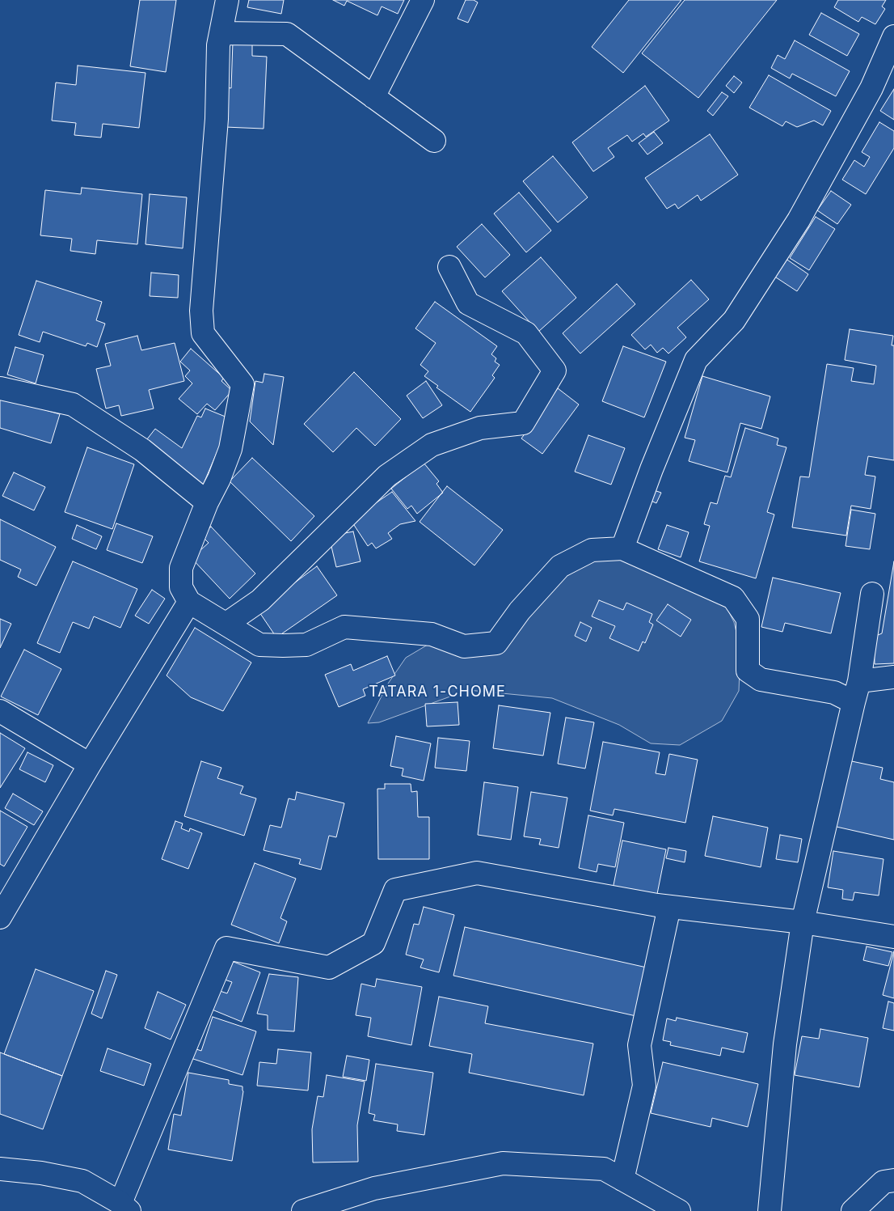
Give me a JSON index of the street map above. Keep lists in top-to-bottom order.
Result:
{
  "districts": ["TATARA 1-CHOME"]
}
